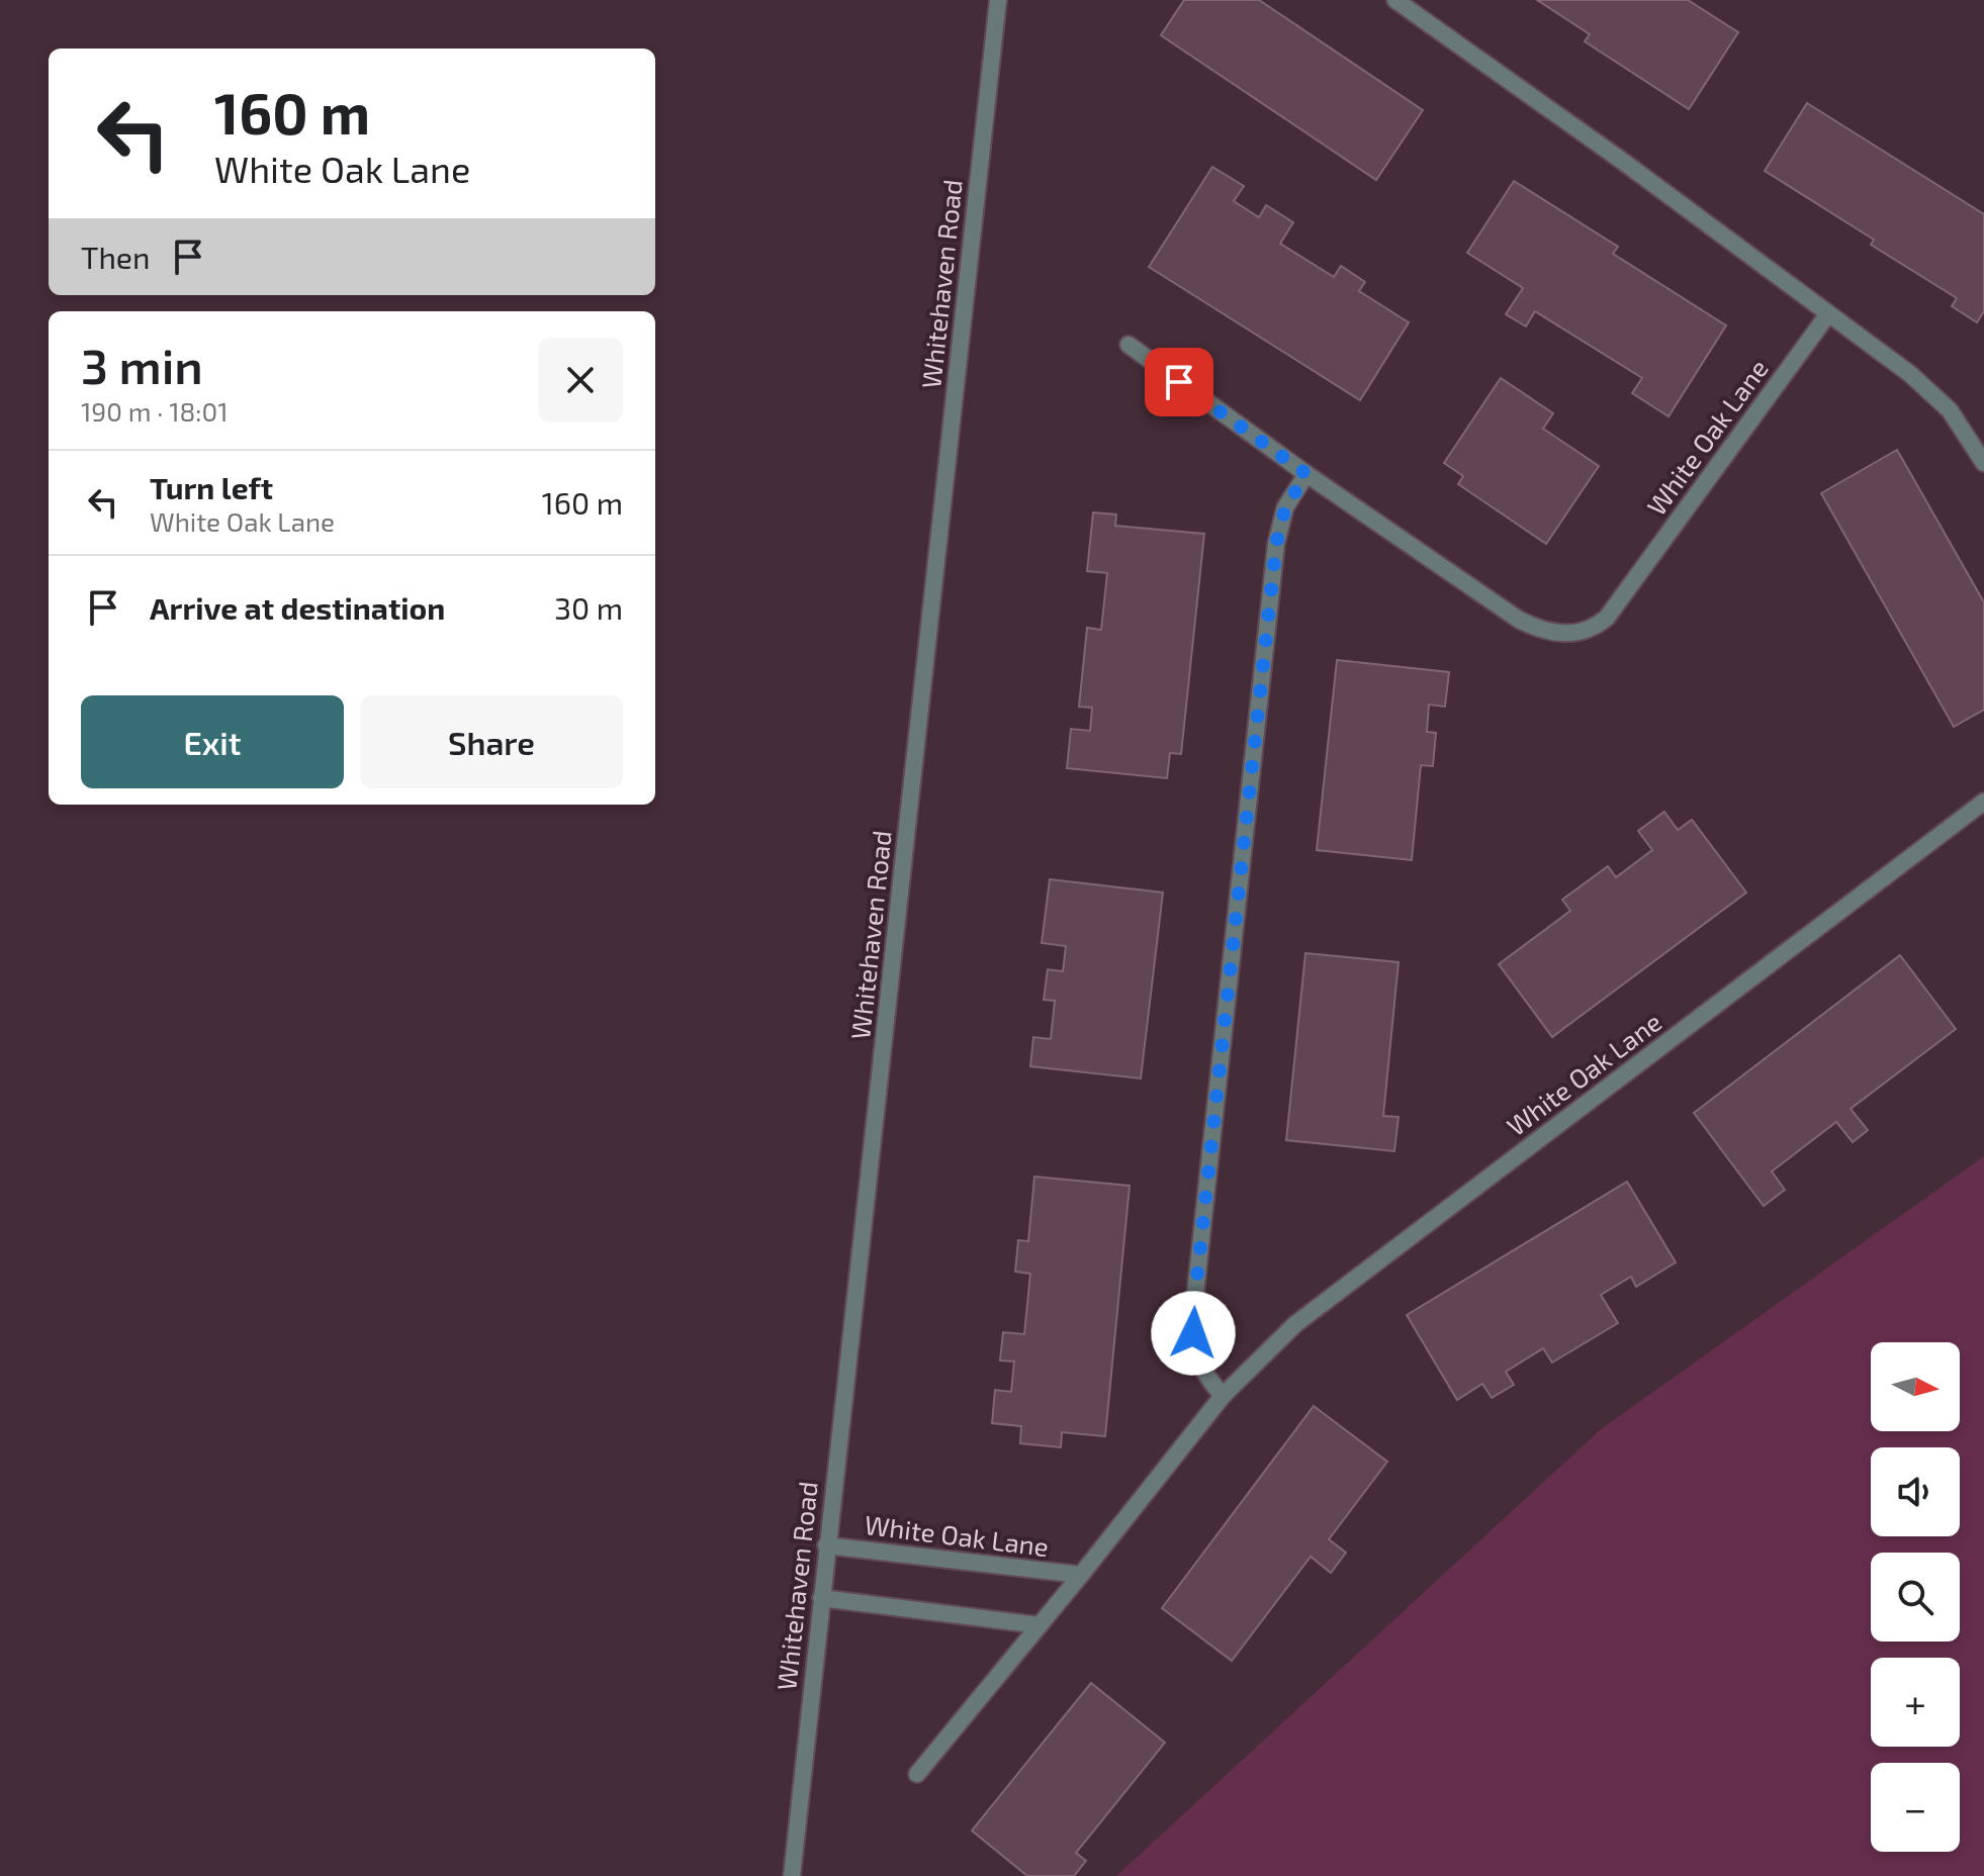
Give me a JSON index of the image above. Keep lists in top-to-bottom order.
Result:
{
  "streets": {
    "street": ["Whitehaven Road", "White Oak Lane"]
  },
  "crossings": [
    ["Whitehaven Road", "White Oak Lane"]
  ],
  "north": "right",
  "page": {
    "turn": ["160 m", "White Oak Lane"],
    "then": "Then",
    "heading": ["3 min", "190 m · 18:01"],
    "list": [
      {
        "name": "Turn left",
        "note": "White Oak Lane",
        "value": "160 m"
      },
      {
        "name": "Arrive at destination",
        "value": "30 m"
      }
    ],
    "buttons": ["Exit", "Share"],
    "map_buttons": ["+", "−"]
  }
}
